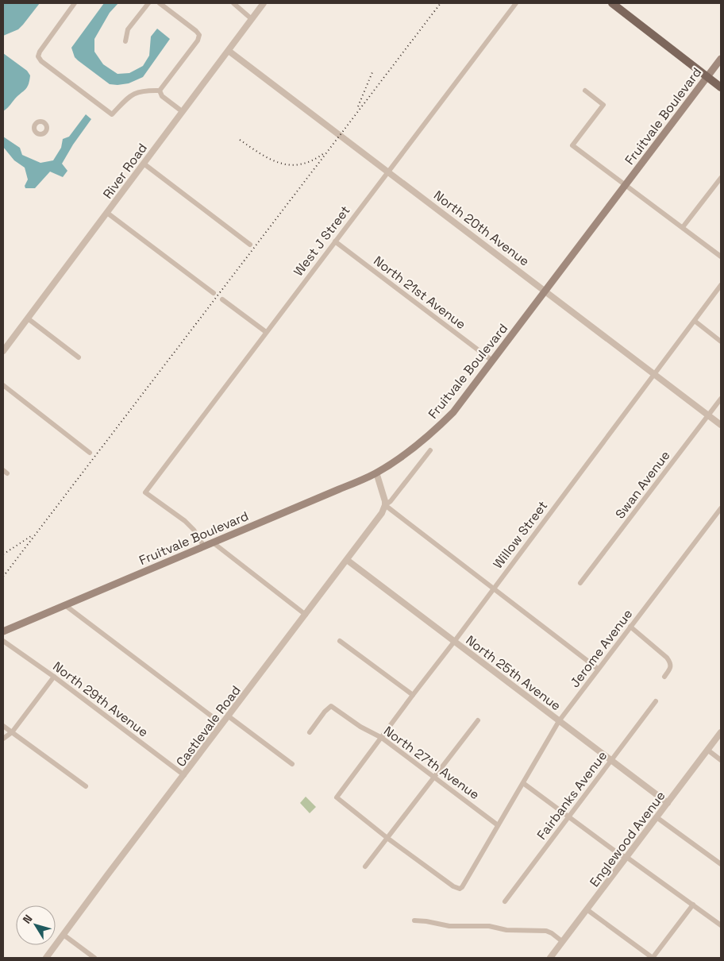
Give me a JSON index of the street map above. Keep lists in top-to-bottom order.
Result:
{
  "streets": {
    "main road": ["Fruitvale Boulevard"],
    "street": [
      "River Road",
      "North 20th Avenue",
      "West J Street",
      "North 21st Avenue",
      "Swan Avenue",
      "Willow Street",
      "Jerome Avenue",
      "North 25th Avenue",
      "North 29th Avenue",
      "Castlevale Road",
      "North 27th Avenue",
      "Fairbanks Avenue",
      "Englewood Avenue"
    ]
  },
  "crossings": [
    ["Fruitvale Boulevard", "North 20th Avenue"],
    ["Fruitvale Boulevard", "West J Street"],
    ["Fruitvale Boulevard", "North 21st Avenue"],
    ["River Road", "North 20th Avenue"],
    ["North 20th Avenue", "West J Street"],
    ["North 20th Avenue", "Swan Avenue"],
    ["North 20th Avenue", "Willow Street"],
    ["West J Street", "North 21st Avenue"],
    ["Willow Street", "Jerome Avenue"],
    ["Willow Street", "North 25th Avenue"],
    ["Willow Street", "North 27th Avenue"],
    ["Jerome Avenue", "North 25th Avenue"],
    ["Jerome Avenue", "North 27th Avenue"],
    ["North 25th Avenue", "Castlevale Road"],
    ["North 25th Avenue", "Fairbanks Avenue"],
    ["North 25th Avenue", "Englewood Avenue"],
    ["North 29th Avenue", "Castlevale Road"]
  ],
  "north": "top left"
}
